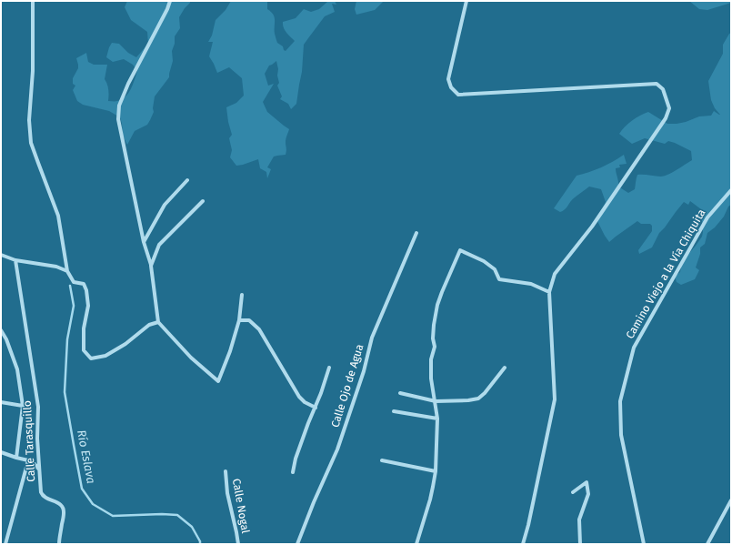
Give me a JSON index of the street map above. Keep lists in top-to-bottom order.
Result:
{
  "streets": {
    "street": [
      "Camino Viejo a la Vía Chiquita",
      "Calle Ojo de Agua",
      "Calle Tarasquillo",
      "Calle Nogal"
    ]
  },
  "water": ["Río Eslava"]
}
